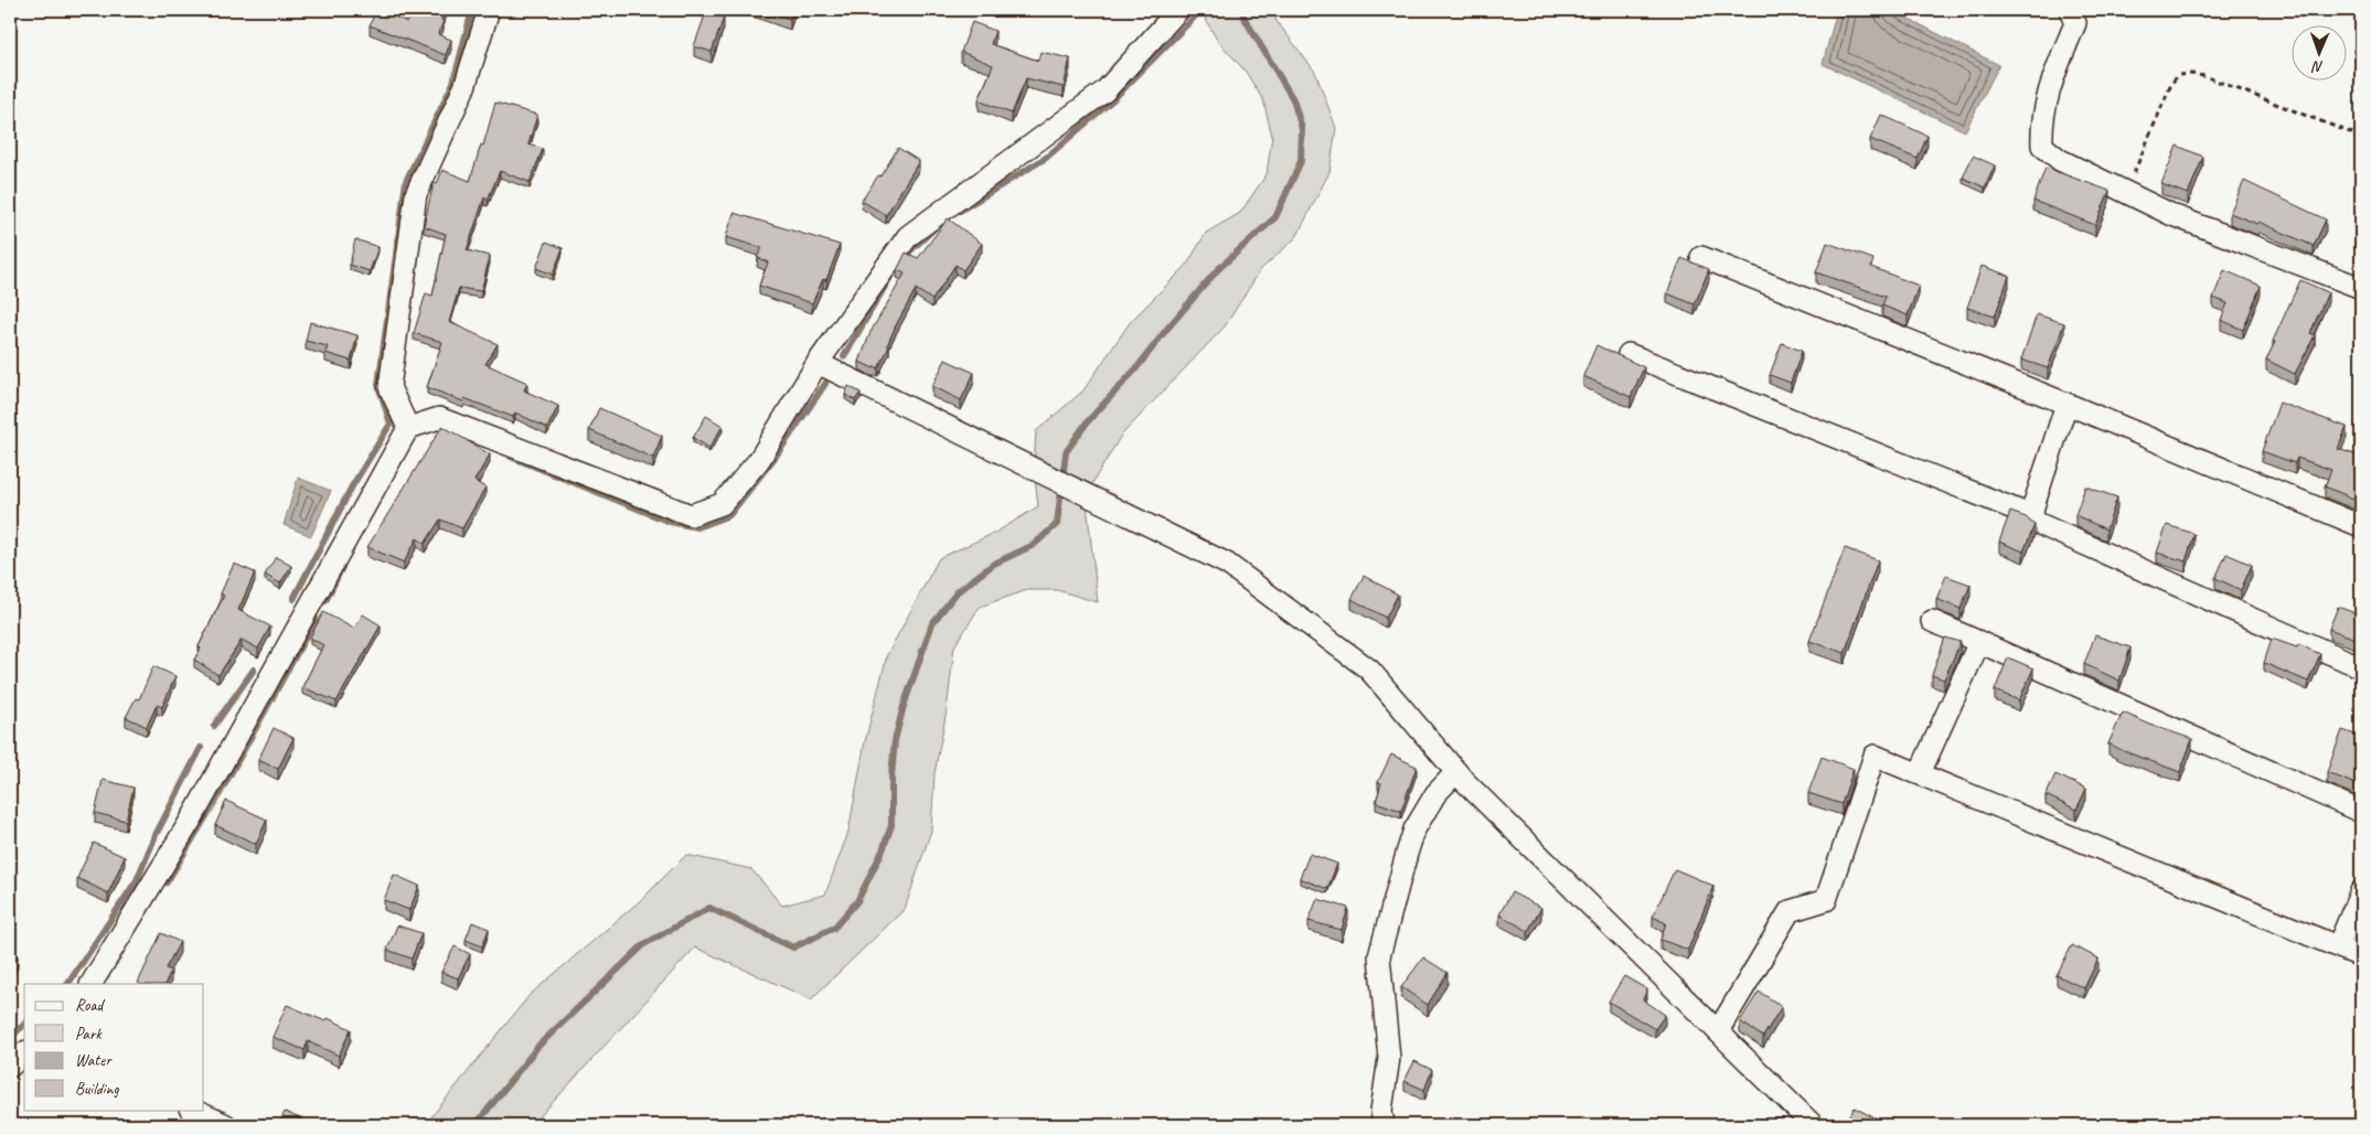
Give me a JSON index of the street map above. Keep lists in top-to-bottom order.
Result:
{
  "legend": [
    "Road",
    "Park",
    "Water",
    "Building"
  ],
  "north": "bottom"
}
